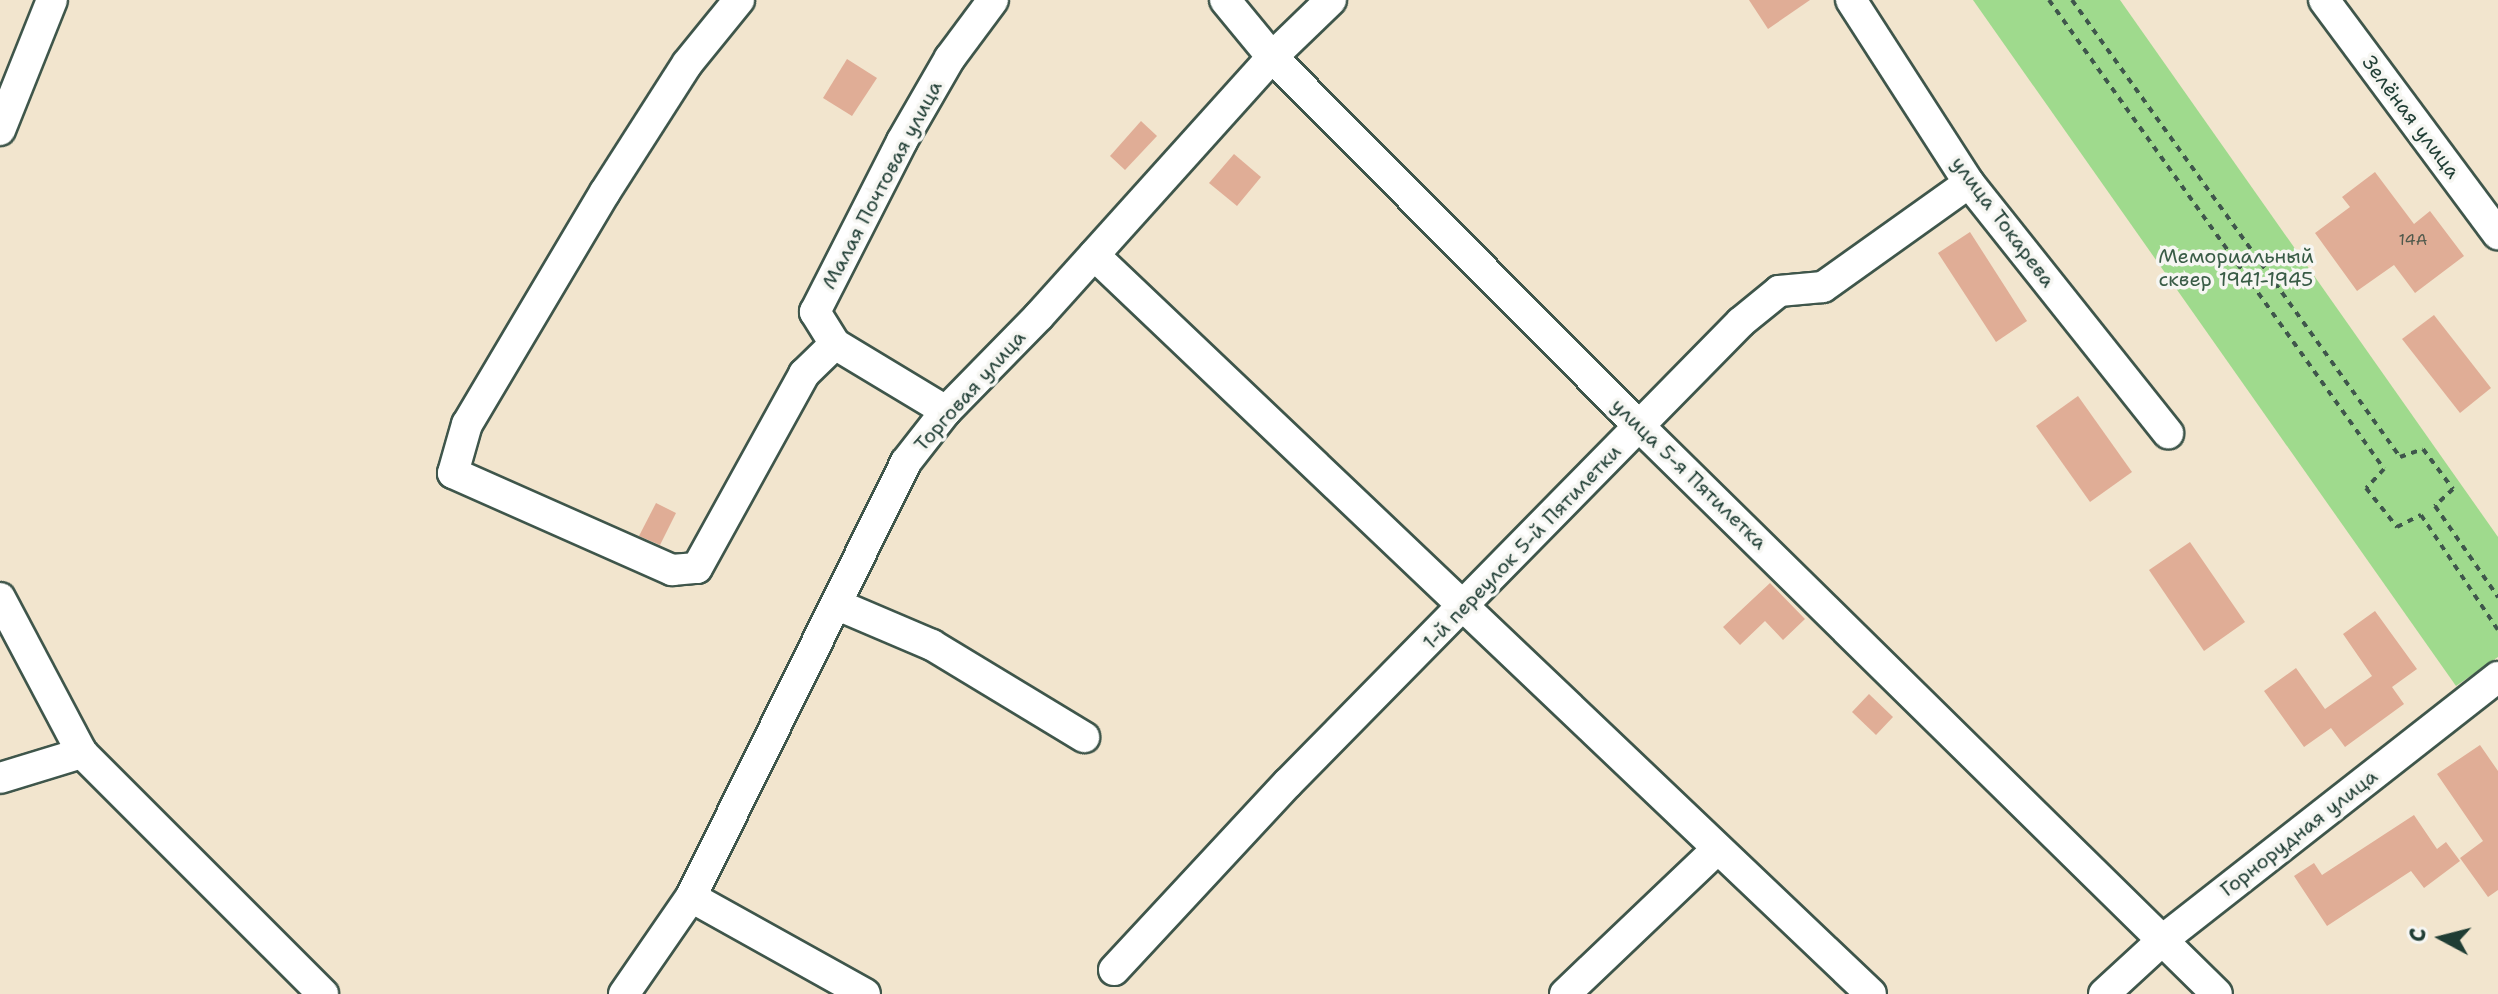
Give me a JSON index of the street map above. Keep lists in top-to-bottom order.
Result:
{
  "streets": {
    "street": [
      "Зелёная улица",
      "Малая Почтовая улица",
      "улица Токарева",
      "Торговая улица",
      "улица 5-я Пятилетка",
      "1-й переулок 5-й Пятилетки",
      "Горнорудная улица"
    ]
  },
  "crossings": [
    ["Малая Почтовая улица", "Торговая улица"],
    ["улица Токарева", "1-й переулок 5-й Пятилетки"],
    ["Торговая улица", "улица 5-я Пятилетка"],
    ["улица 5-я Пятилетка", "1-й переулок 5-й Пятилетки"],
    ["улица 5-я Пятилетка", "Горнорудная улица"]
  ],
  "parks": ["Мемориальный сквер 1941-1945"],
  "house_numbers": ["14А"],
  "north": "left"
}
